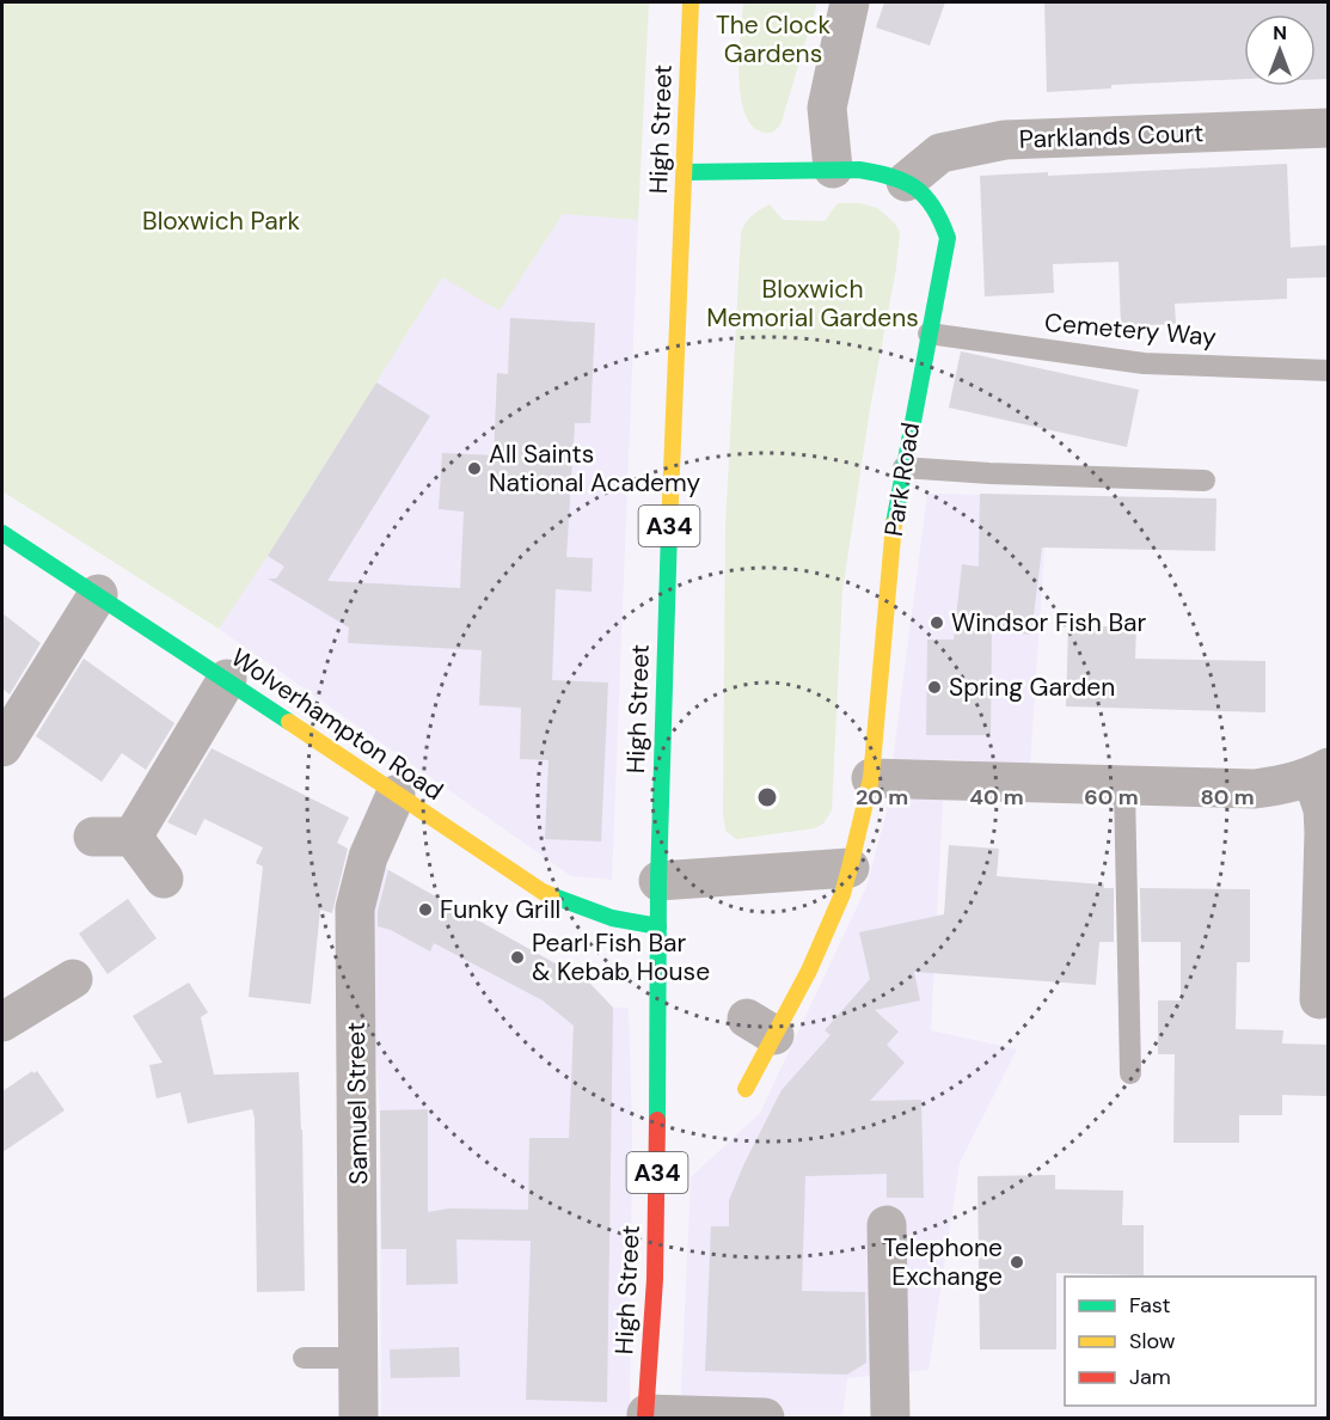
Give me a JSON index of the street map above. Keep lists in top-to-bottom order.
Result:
{
  "streets": {
    "main road": [
      "High Street",
      "Park Road",
      "A34",
      "Wolverhampton Road"
    ],
    "street": ["Parklands Court", "Samuel Street"],
    "lane": ["Cemetery Way"]
  },
  "crossings": [
    ["High Street", "Park Road"],
    ["High Street", "Wolverhampton Road"],
    ["Parklands Court", "Park Road"],
    ["Cemetery Way", "Park Road"],
    ["Wolverhampton Road", "Samuel Street"]
  ],
  "parks": ["The Clock Gardens", "Bloxwich Park", "Bloxwich Memorial Gardens"],
  "places": [
    "All Saints National Academy",
    "Windsor Fish Bar",
    "Spring Garden",
    "Funky Grill",
    "Pearl Fish Bar & Kebab House",
    "Telephone Exchange"
  ],
  "legend": ["Fast", "Slow", "Jam"],
  "north": "top",
  "rings": [
    "20 m",
    "40 m",
    "60 m",
    "80 m"
  ]
}
